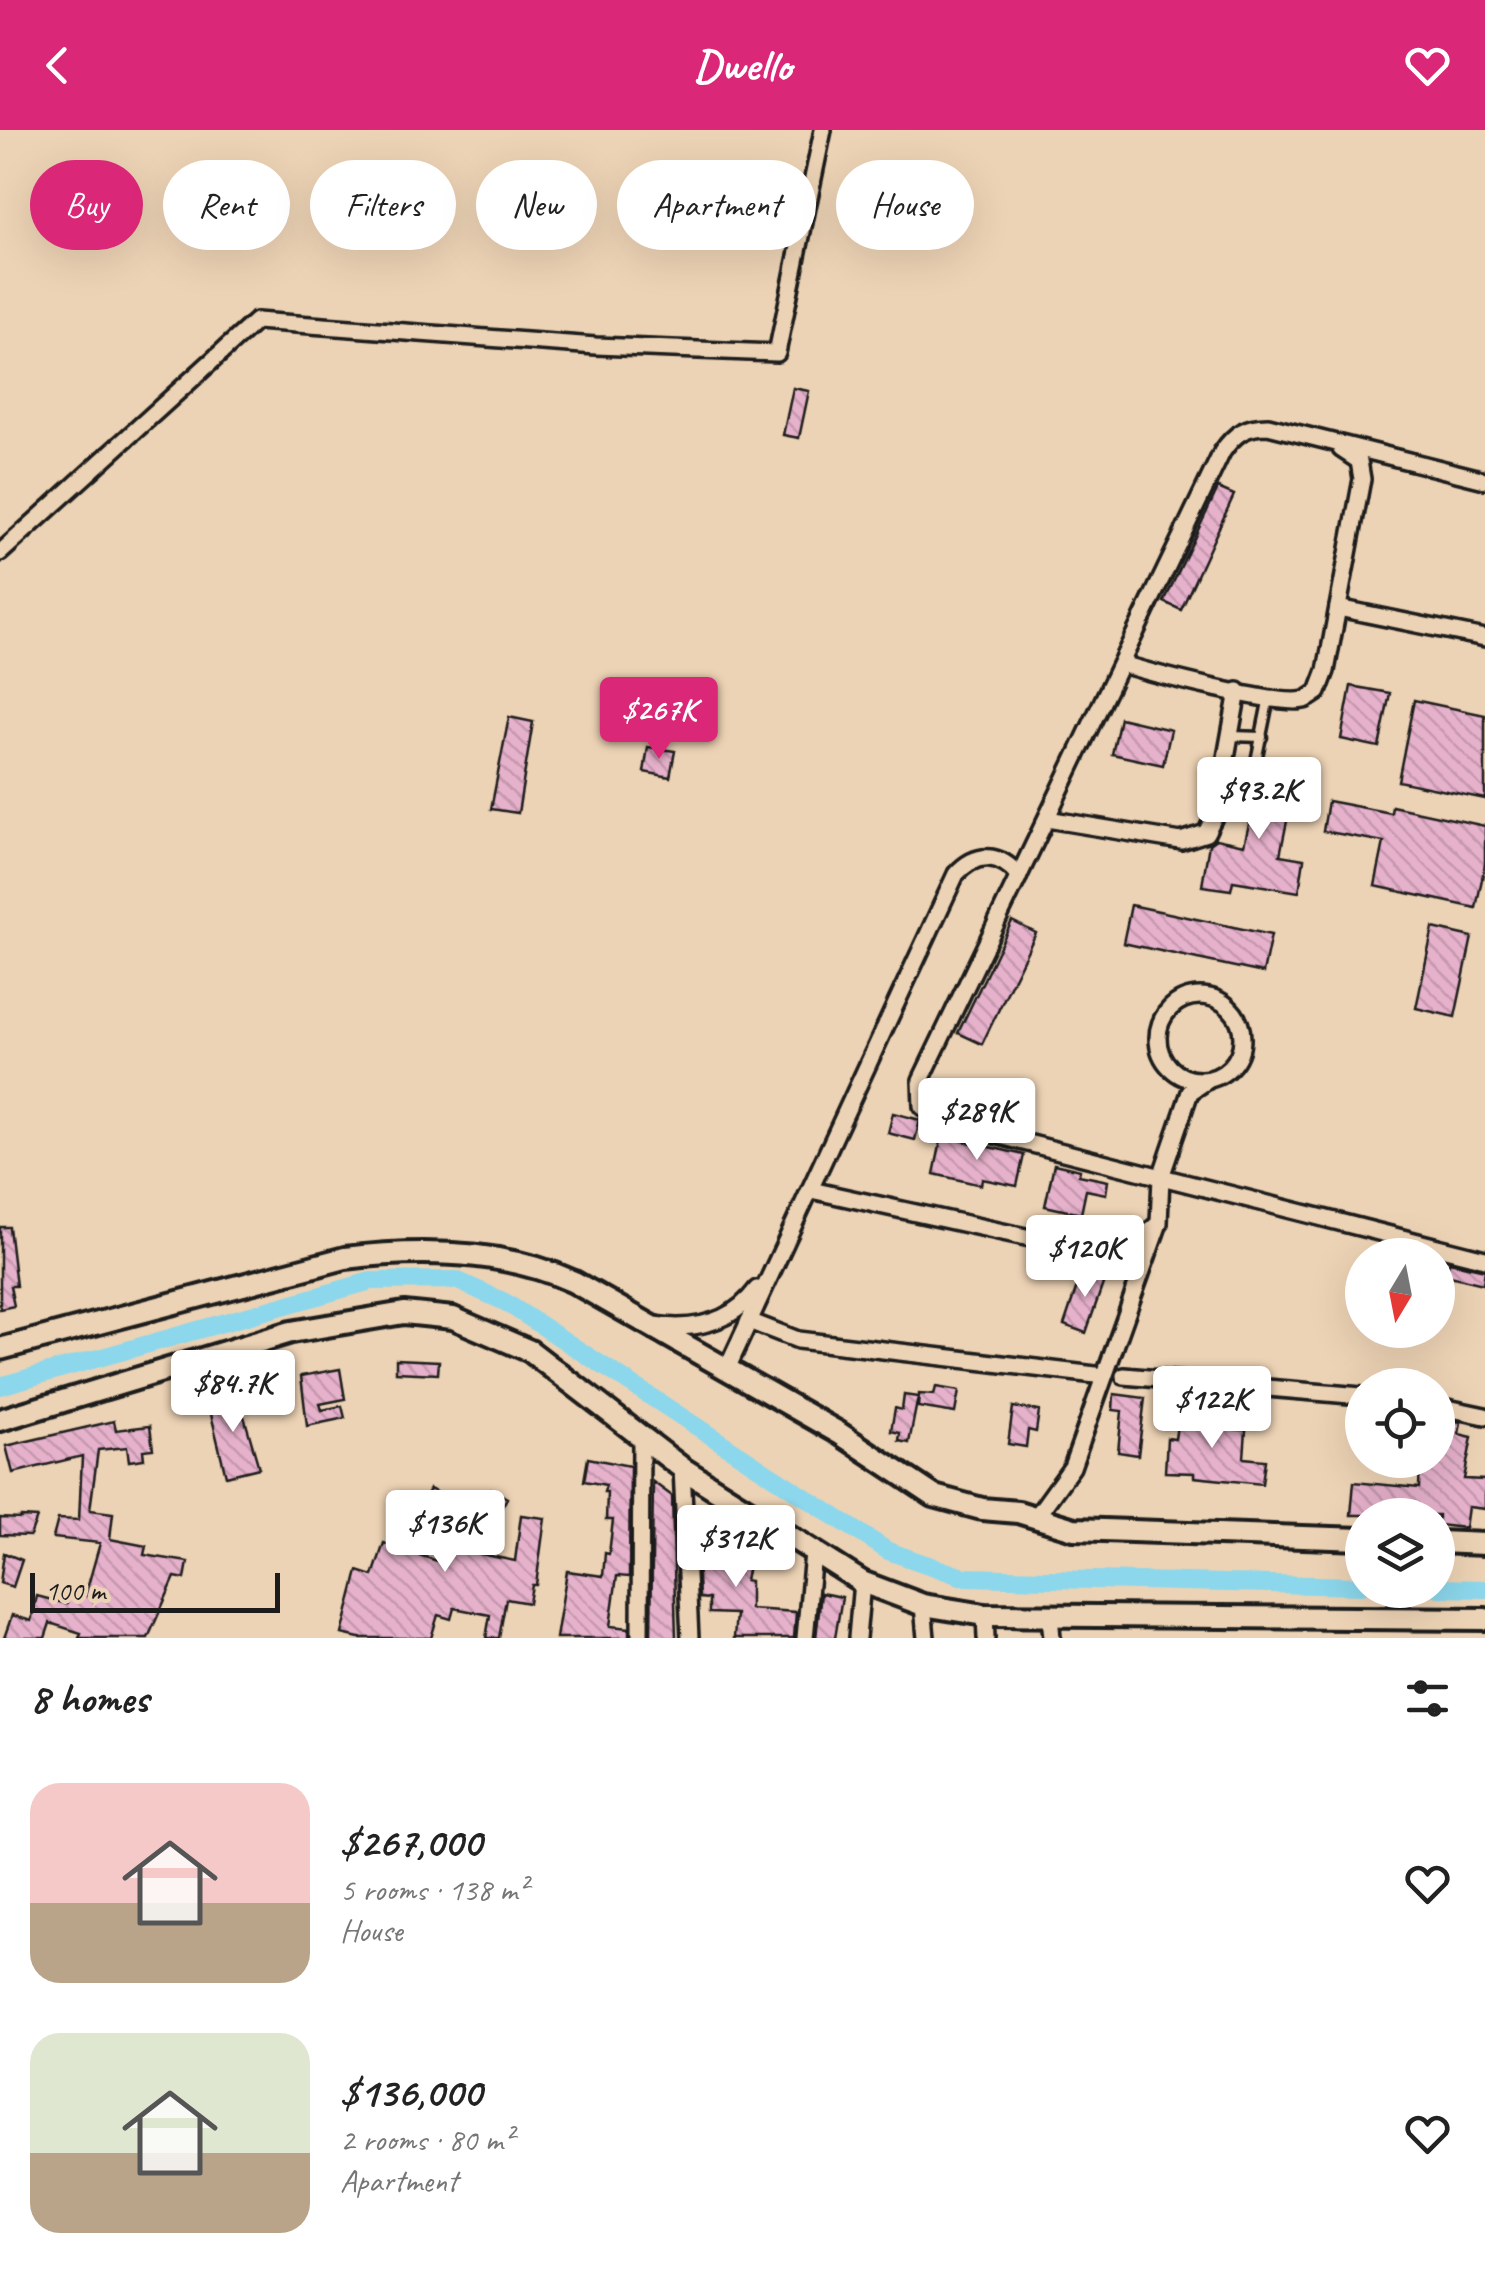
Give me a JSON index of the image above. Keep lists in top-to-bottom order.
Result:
{
  "scale_bar": "100 m",
  "north": "bottom",
  "page": {
    "header": "Dwello",
    "chip": [
      "Buy",
      "Rent",
      "Filters",
      "New",
      "Apartment",
      "House"
    ],
    "price": [
      "$267K",
      "$93.2K",
      "$289K",
      "$120K",
      "$84.7K",
      "$122K",
      "$136K",
      "$312K"
    ],
    "scale": "100 m",
    "heading": "8 homes",
    "list": [
      {
        "name": "$267,000",
        "note": "5 rooms · 138 m² · House"
      },
      {
        "name": "$136,000",
        "note": "2 rooms · 80 m² · Apartment"
      }
    ]
  }
}
